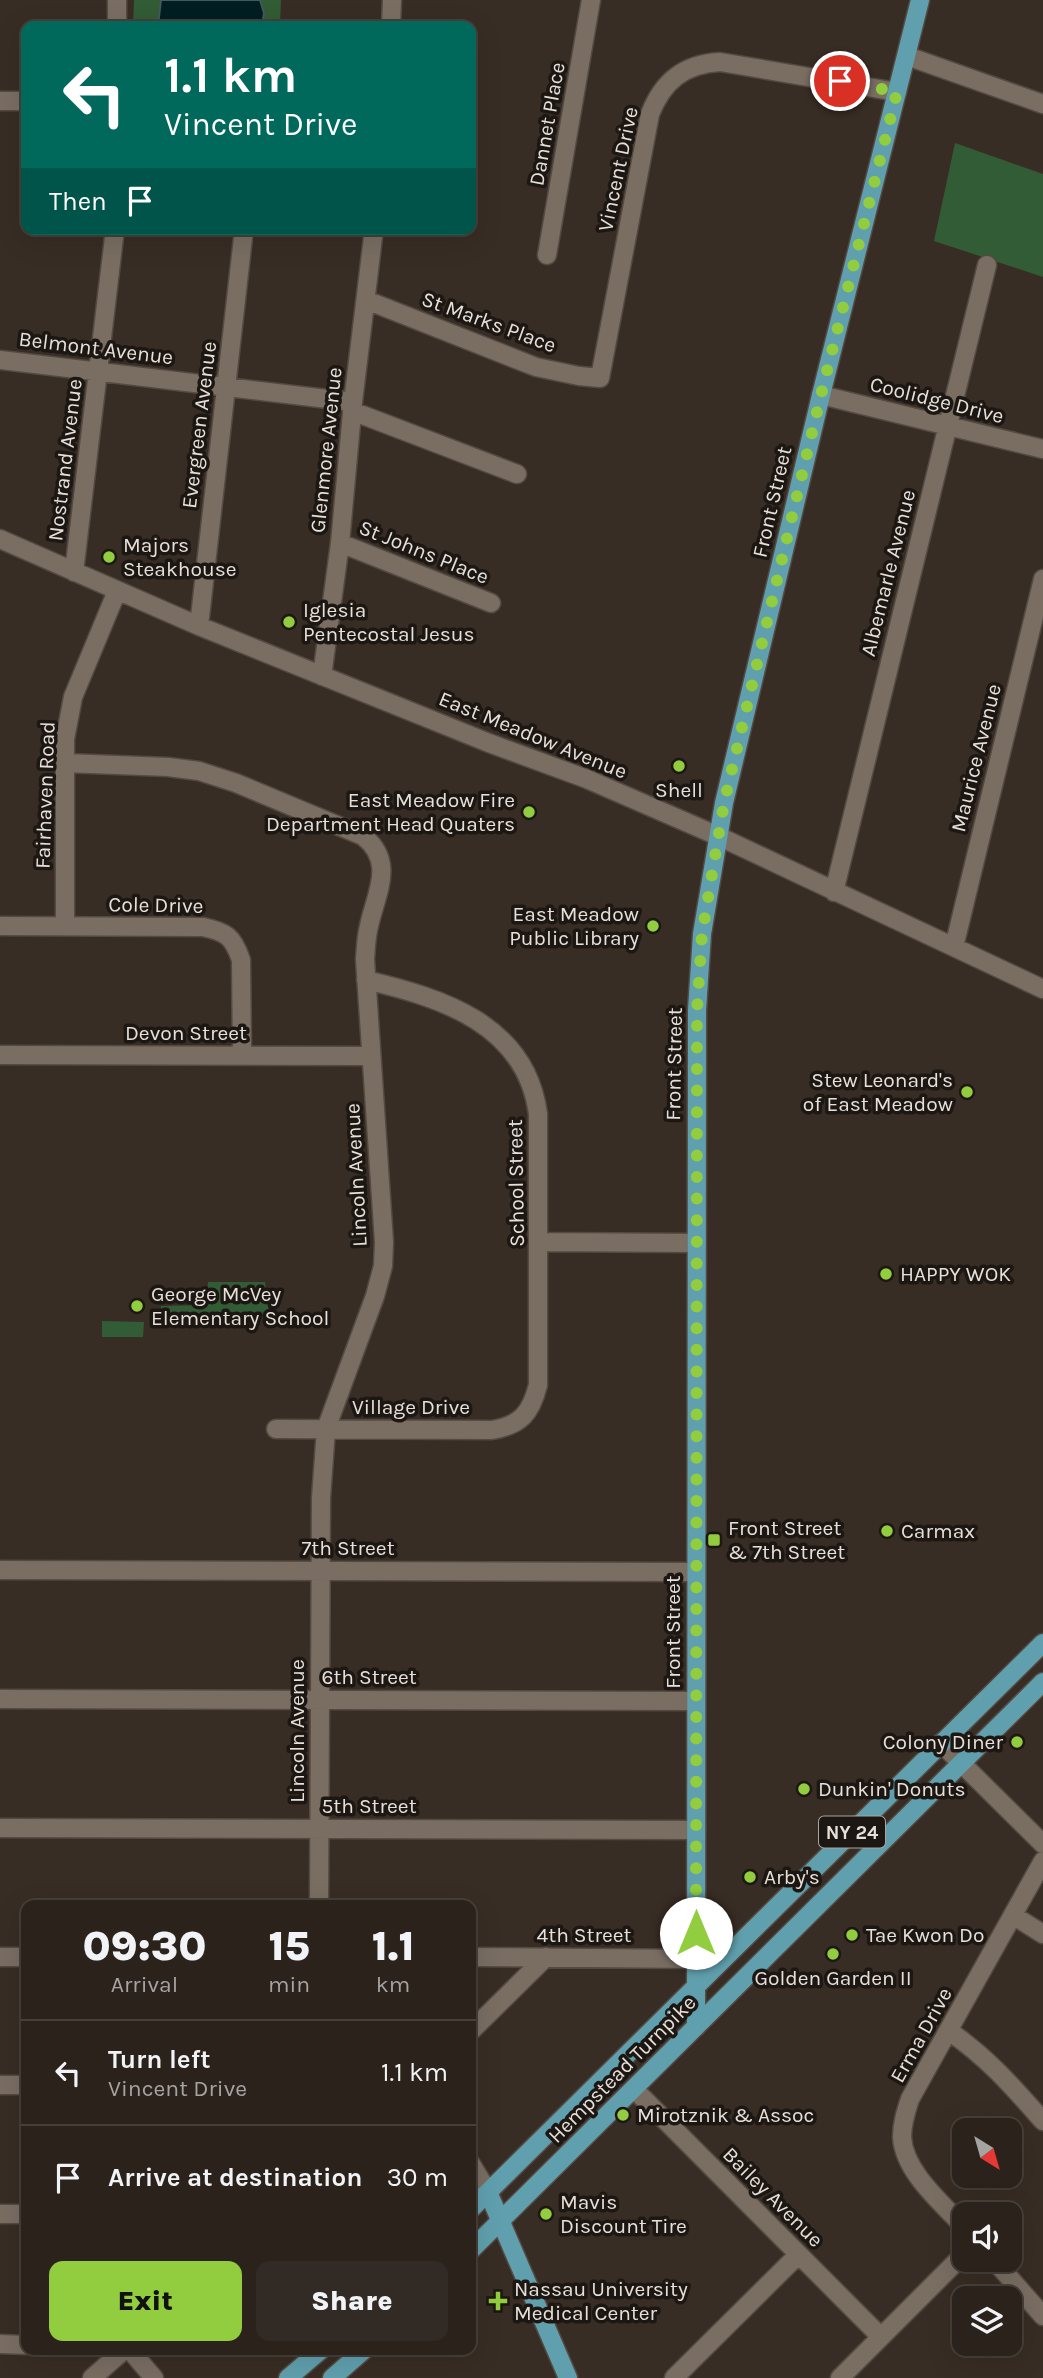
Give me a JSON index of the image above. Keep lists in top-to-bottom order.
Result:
{
  "streets": {
    "main road": ["Front Street", "NY 24", "Hempstead Turnpike"],
    "street": [
      "Dannet Place",
      "Vincent Drive",
      "St Marks Place",
      "Belmont Avenue",
      "Coolidge Drive",
      "Evergreen Avenue",
      "Glenmore Avenue",
      "Nostrand Avenue",
      "St Johns Place",
      "Albemarle Avenue",
      "East Meadow Avenue",
      "Maurice Avenue",
      "Fairhaven Road",
      "Cole Drive",
      "Devon Street",
      "Lincoln Avenue",
      "School Street",
      "Village Drive",
      "7th Street",
      "6th Street",
      "5th Street",
      "4th Street",
      "Erma Drive",
      "Bailey Avenue"
    ]
  },
  "crossings": [
    ["Vincent Drive", "St Marks Place"],
    ["Vincent Drive", "Front Street"],
    ["St Marks Place", "Glenmore Avenue"],
    ["Belmont Avenue", "Evergreen Avenue"],
    ["Belmont Avenue", "Glenmore Avenue"],
    ["Belmont Avenue", "Nostrand Avenue"],
    ["Coolidge Drive", "Front Street"],
    ["Coolidge Drive", "Albemarle Avenue"],
    ["Evergreen Avenue", "East Meadow Avenue"],
    ["Glenmore Avenue", "St Johns Place"],
    ["Glenmore Avenue", "East Meadow Avenue"],
    ["Nostrand Avenue", "East Meadow Avenue"],
    ["Front Street", "East Meadow Avenue"],
    ["Front Street", "7th Street"],
    ["Front Street", "6th Street"],
    ["Front Street", "5th Street"],
    ["Front Street", "4th Street"],
    ["Front Street", "Hempstead Turnpike"],
    ["Albemarle Avenue", "East Meadow Avenue"],
    ["East Meadow Avenue", "Maurice Avenue"],
    ["East Meadow Avenue", "Fairhaven Road"],
    ["Fairhaven Road", "Cole Drive"],
    ["Fairhaven Road", "Lincoln Avenue"],
    ["Cole Drive", "Devon Street"],
    ["Devon Street", "Lincoln Avenue"],
    ["Lincoln Avenue", "School Street"],
    ["Lincoln Avenue", "Village Drive"],
    ["Lincoln Avenue", "7th Street"],
    ["Lincoln Avenue", "6th Street"],
    ["Lincoln Avenue", "5th Street"],
    ["School Street", "Village Drive"],
    ["Hempstead Turnpike", "Bailey Avenue"]
  ],
  "places": {
    "other": [
      "Majors Steakhouse",
      "Iglesia Pentecostal Jesus",
      "Shell",
      "East Meadow Fire Department Head Quaters",
      "East Meadow Public Library",
      "Stew Leonard's of East Meadow",
      "HAPPY WOK",
      "George McVey Elementary School",
      "Carmax",
      "Colony Diner",
      "Dunkin' Donuts",
      "Arby's",
      "Tae Kwon Do",
      "Golden Garden II",
      "Mirotznik & Assoc",
      "Mavis Discount Tire"
    ],
    "transit": ["Front Street & 7th Street"],
    "health": ["Nassau University Medical Center"]
  },
  "north": "bottom right",
  "page": {
    "turn": ["1.1 km", "Vincent Drive"],
    "then": "Then",
    "eta": [
      "09:30",
      "Arrival",
      "15",
      "min",
      "1.1",
      "km"
    ],
    "list": [
      {
        "name": "Turn left",
        "note": "Vincent Drive",
        "value": "1.1 km"
      },
      {
        "name": "Arrive at destination",
        "value": "30 m"
      }
    ],
    "buttons": ["Exit", "Share"]
  }
}
